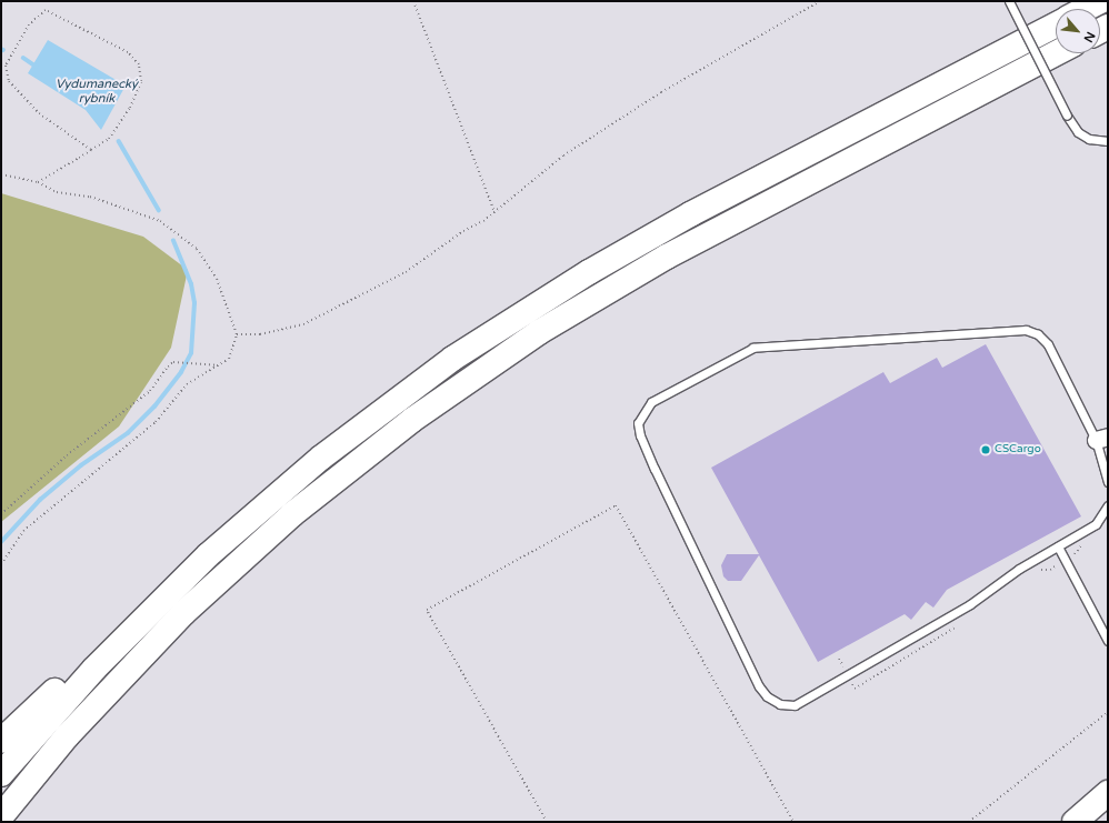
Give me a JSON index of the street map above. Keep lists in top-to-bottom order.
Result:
{
  "water": ["Vydumanecký rybník"],
  "places": ["CSCargo"],
  "north": "bottom right"
}
